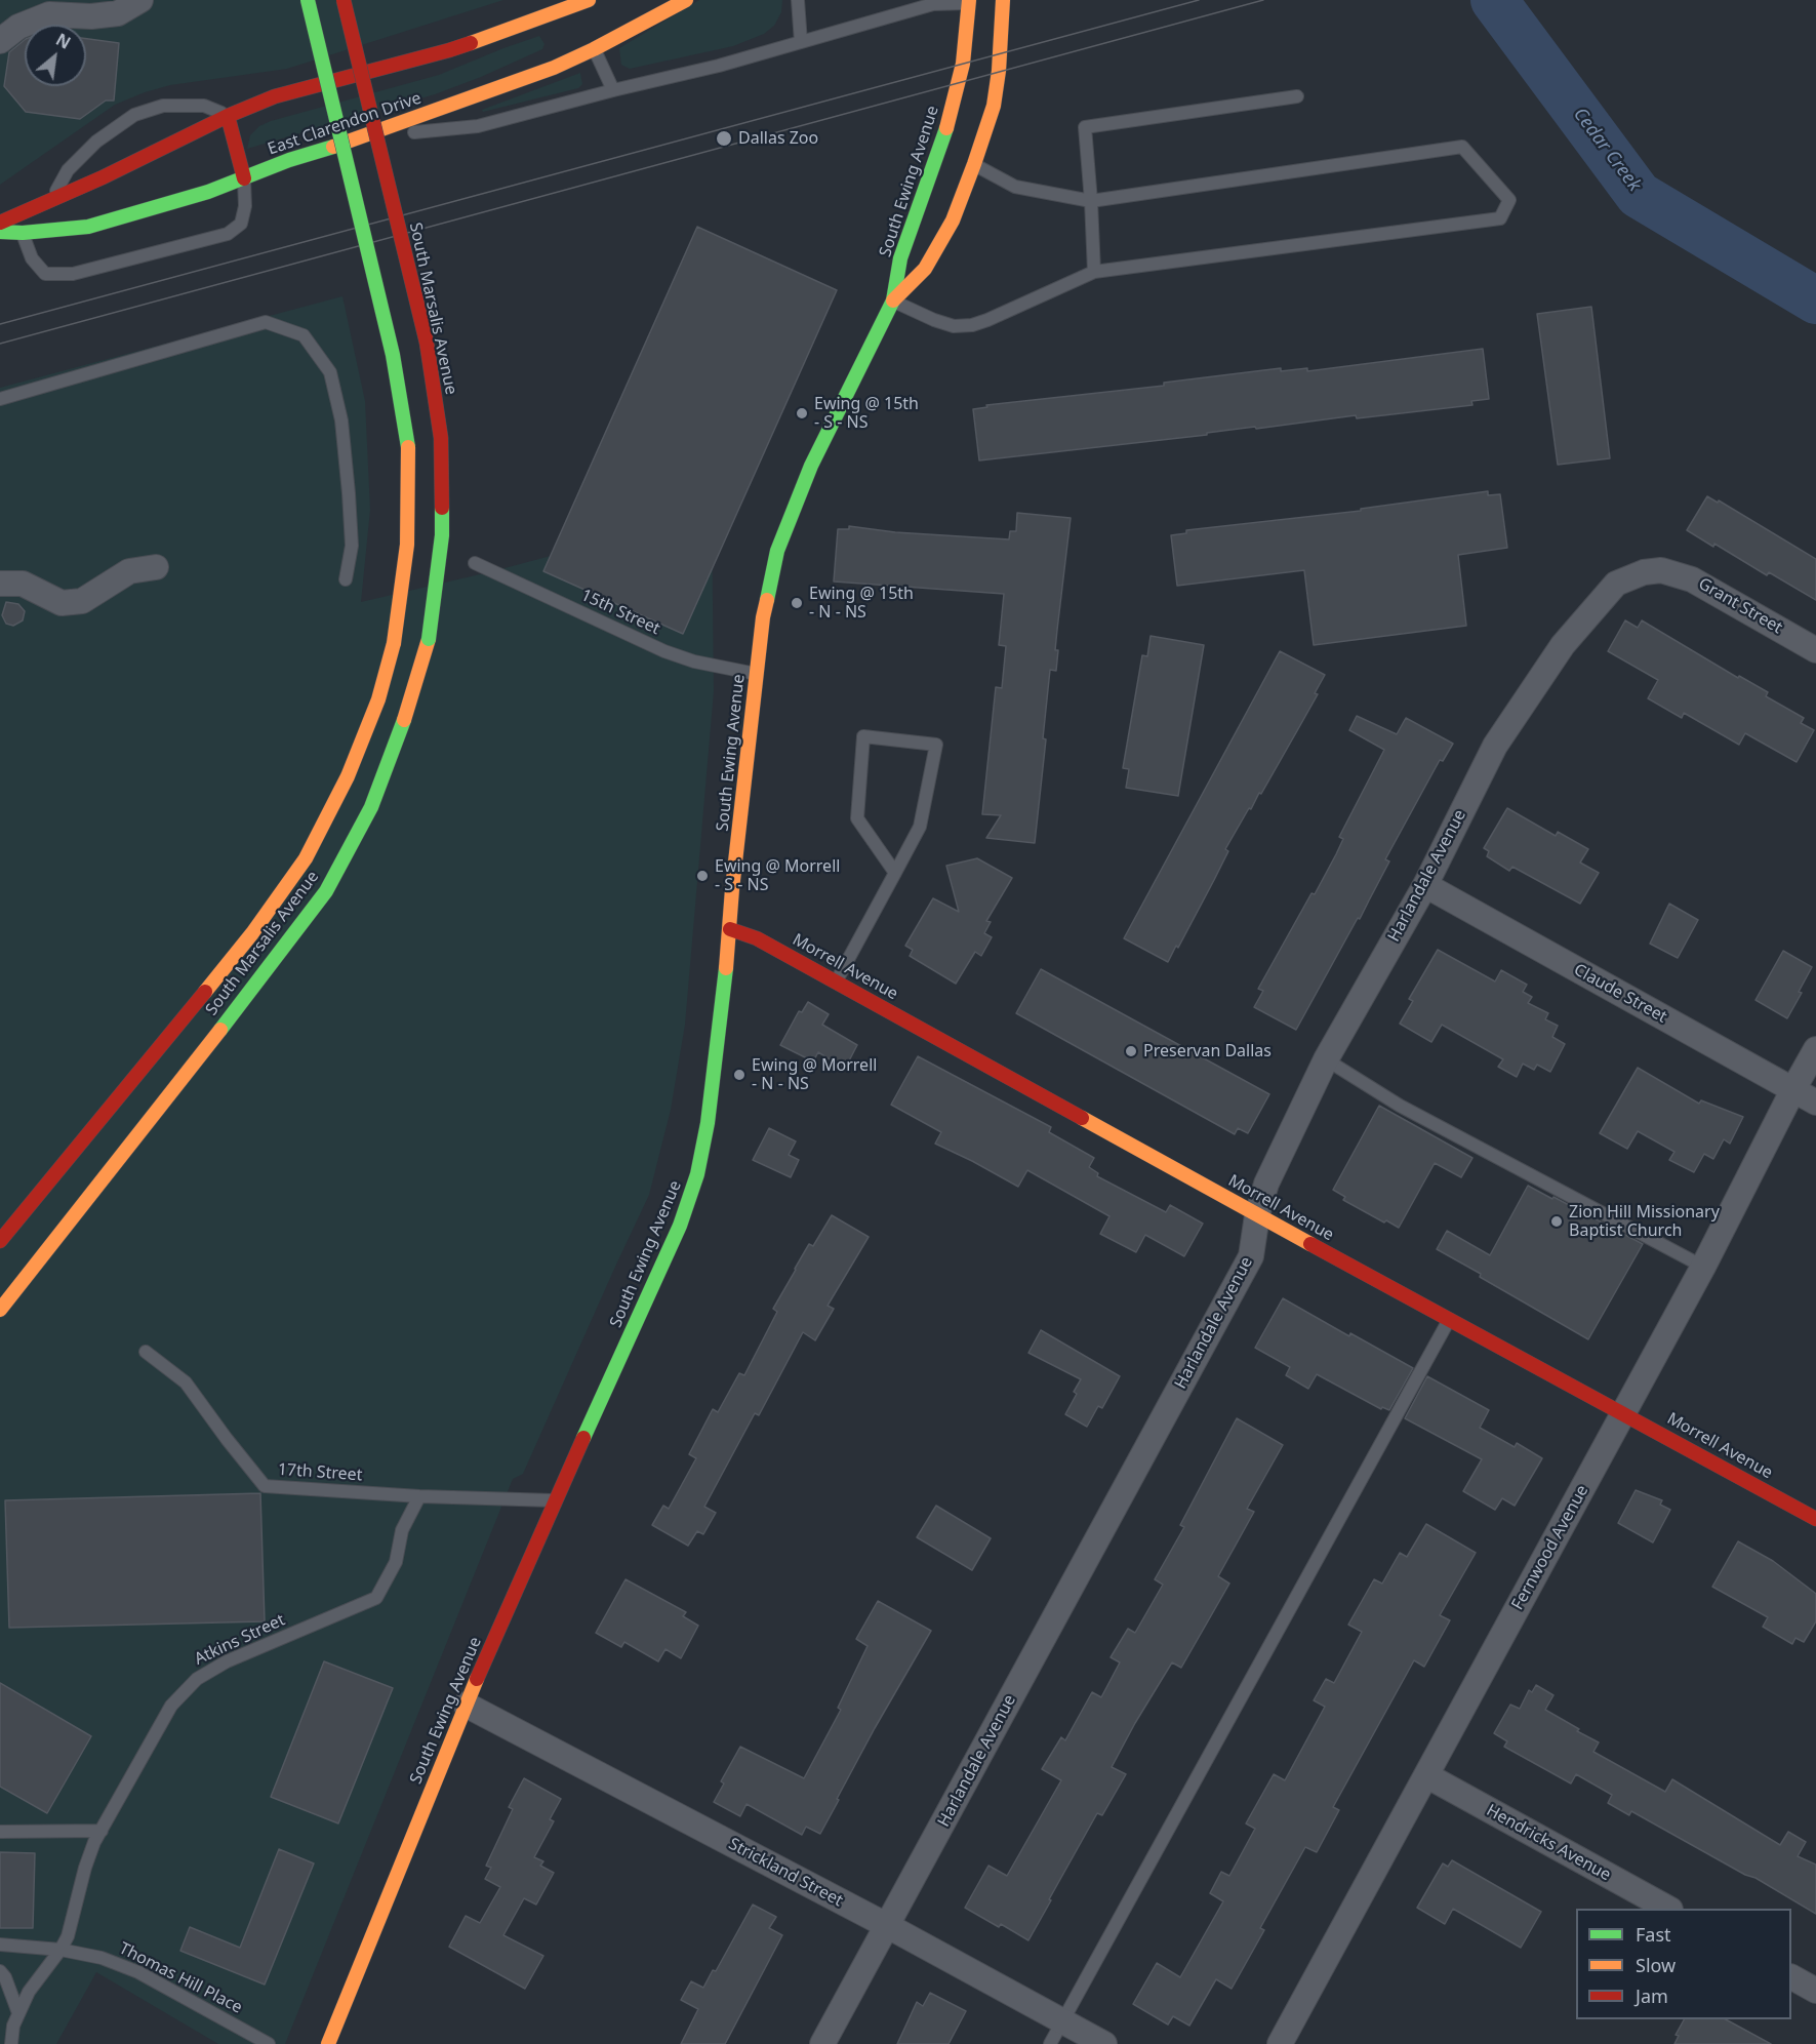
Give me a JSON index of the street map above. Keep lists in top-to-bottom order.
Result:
{
  "streets": {
    "street": [
      "East Clarendon Drive",
      "South Ewing Avenue",
      "South Marsalis Avenue",
      "Grant Street",
      "Harlandale Avenue",
      "Morrell Avenue",
      "Claude Street",
      "Fernwood Avenue",
      "Hendricks Avenue",
      "Strickland Street"
    ],
    "lane": [
      "15th Street",
      "17th Street",
      "Atkins Street",
      "Thomas Hill Place"
    ]
  },
  "crossings": [
    ["South Ewing Avenue", "15th Street"],
    ["South Ewing Avenue", "Morrell Avenue"],
    ["South Ewing Avenue", "17th Street"],
    ["South Ewing Avenue", "Strickland Street"],
    ["Grant Street", "Harlandale Avenue"],
    ["Harlandale Avenue", "Morrell Avenue"],
    ["Harlandale Avenue", "Claude Street"],
    ["Harlandale Avenue", "Strickland Street"],
    ["Morrell Avenue", "Fernwood Avenue"],
    ["Claude Street", "Fernwood Avenue"],
    ["17th Street", "Atkins Street"],
    ["Fernwood Avenue", "Hendricks Avenue"],
    ["Atkins Street", "Thomas Hill Place"]
  ],
  "water": ["Cedar Creek"],
  "places": [
    "Dallas Zoo",
    "Ewing @ 15th - S - NS",
    "Ewing @ 15th - N - NS",
    "Ewing @ Morrell - S - NS",
    "Preservan Dallas",
    "Ewing @ Morrell - N - NS",
    "Zion Hill Missionary Baptist Church"
  ],
  "legend": ["Fast", "Slow", "Jam"],
  "north": "top right"
}
